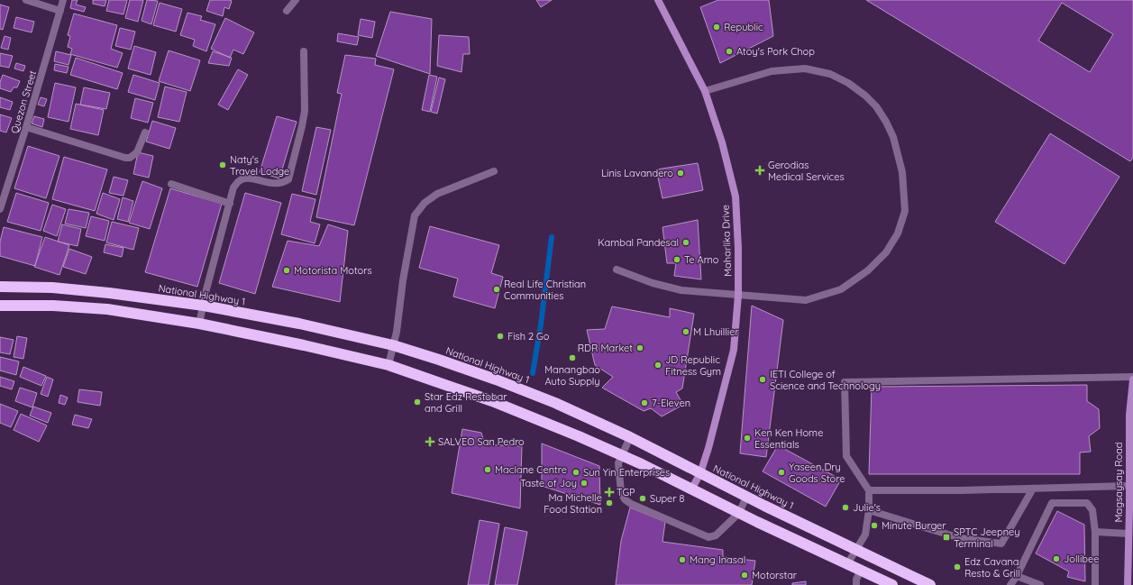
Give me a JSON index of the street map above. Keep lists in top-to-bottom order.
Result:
{
  "streets": {
    "highway": ["National Highway 1"],
    "street": ["Quezon Street", "Maharlika Drive", "Magsaysay Road"]
  },
  "crossings": [
    ["Maharlika Drive", "National Highway 1"]
  ],
  "places": {
    "other": [
      "Republic",
      "Atoy's Pork Chop",
      "Naty's Travel Lodge",
      "Linis Lavandero",
      "Kambal Pandesal",
      "Te Amo",
      "Motorista Motors",
      "Real Life Christian Communities",
      "M Lhuillier",
      "Fish 2 Go",
      "RDR Market",
      "Manangbao Auto Supply",
      "JD Republic Fitness Gym",
      "IETI College of Science and Technology",
      "Star Edz Restobar and Grill",
      "7-Eleven",
      "Ken Ken Home Essentials",
      "Maclane Centre",
      "Sun Yin Enterprises",
      "Yaseen Dry Goods Store",
      "Taste of Joy",
      "Super 8",
      "Ma Michelle Food Station",
      "Julie's",
      "Minute Burger",
      "Jollibee",
      "Mang Inasal",
      "Edz Cavana Resto & Grill",
      "Motorstar"
    ],
    "health": ["Gerodias Medical Services", "SALVEO San Pedro", "TGP"],
    "transit": ["SPTC Jeepney Terminal"]
  }
}
